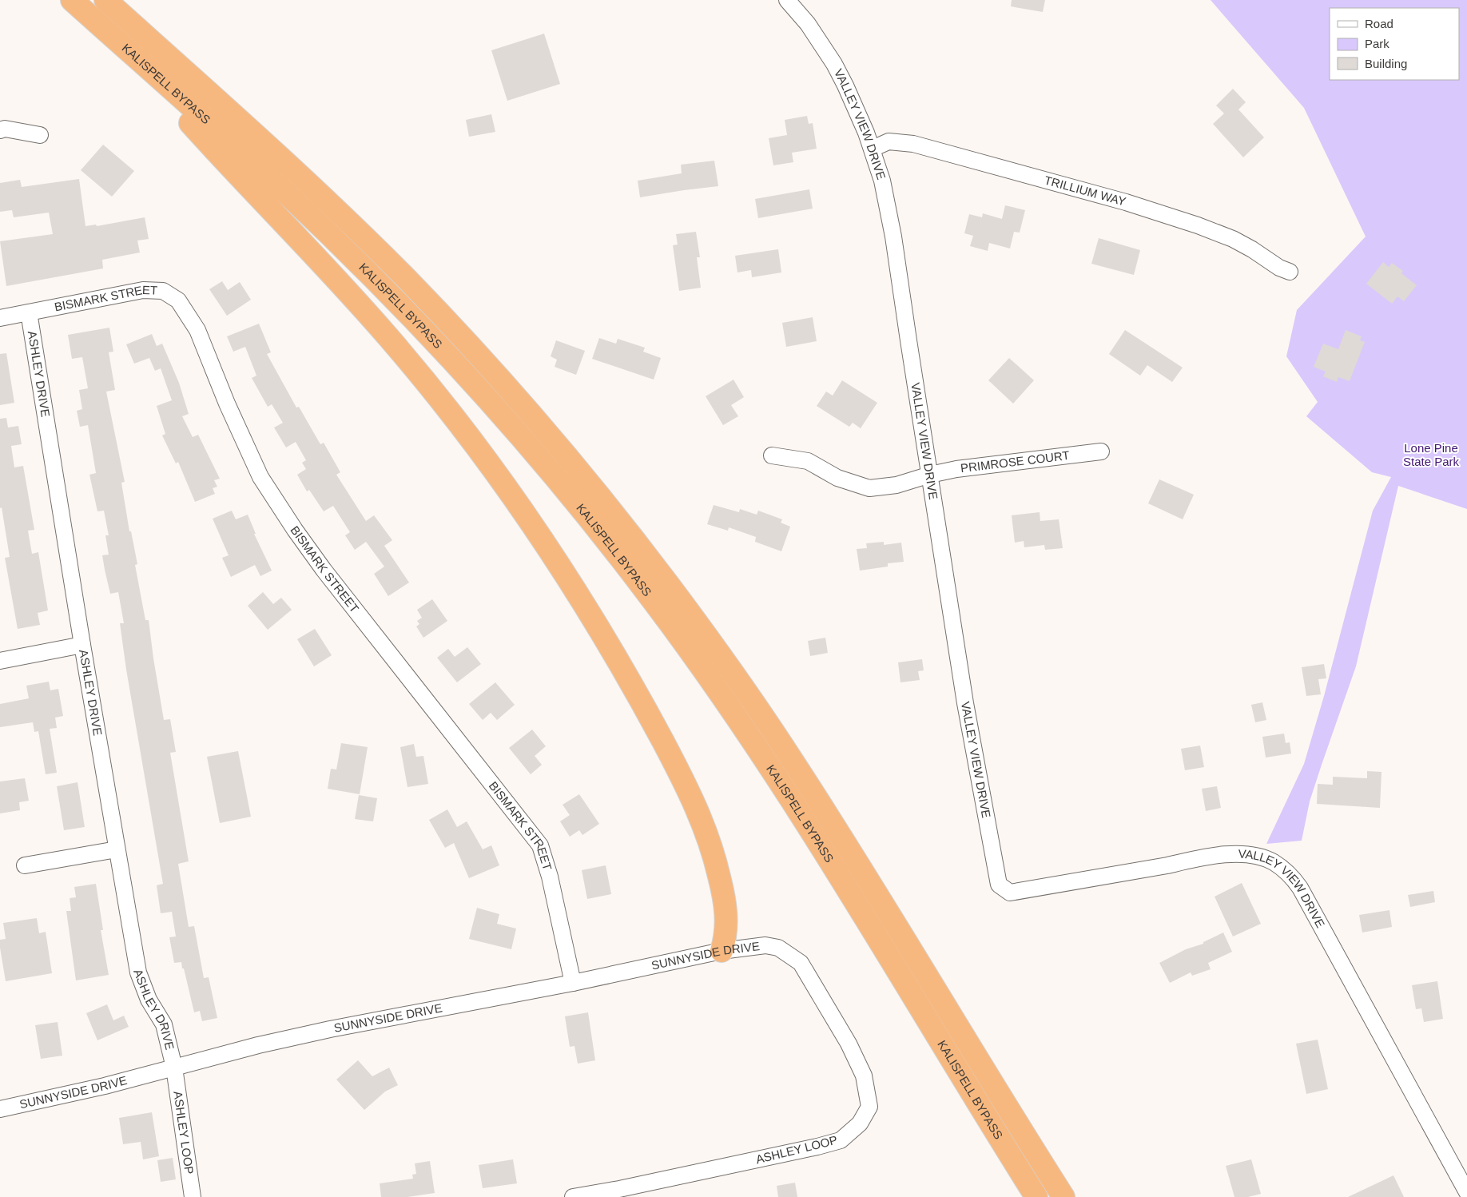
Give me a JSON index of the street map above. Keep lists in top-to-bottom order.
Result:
{
  "streets": {
    "highway": ["KALISPELL BYPASS"],
    "street": [
      "VALLEY VIEW DRIVE",
      "TRILLIUM WAY",
      "BISMARK STREET",
      "ASHLEY DRIVE",
      "PRIMROSE COURT",
      "SUNNYSIDE DRIVE",
      "ASHLEY LOOP"
    ]
  },
  "crossings": [
    ["VALLEY VIEW DRIVE", "TRILLIUM WAY"],
    ["VALLEY VIEW DRIVE", "PRIMROSE COURT"],
    ["BISMARK STREET", "ASHLEY DRIVE"],
    ["BISMARK STREET", "SUNNYSIDE DRIVE"],
    ["ASHLEY DRIVE", "SUNNYSIDE DRIVE"],
    ["ASHLEY DRIVE", "ASHLEY LOOP"],
    ["SUNNYSIDE DRIVE", "ASHLEY LOOP"]
  ],
  "parks": ["Lone Pine State Park"],
  "legend": ["Road", "Park", "Building"]
}
